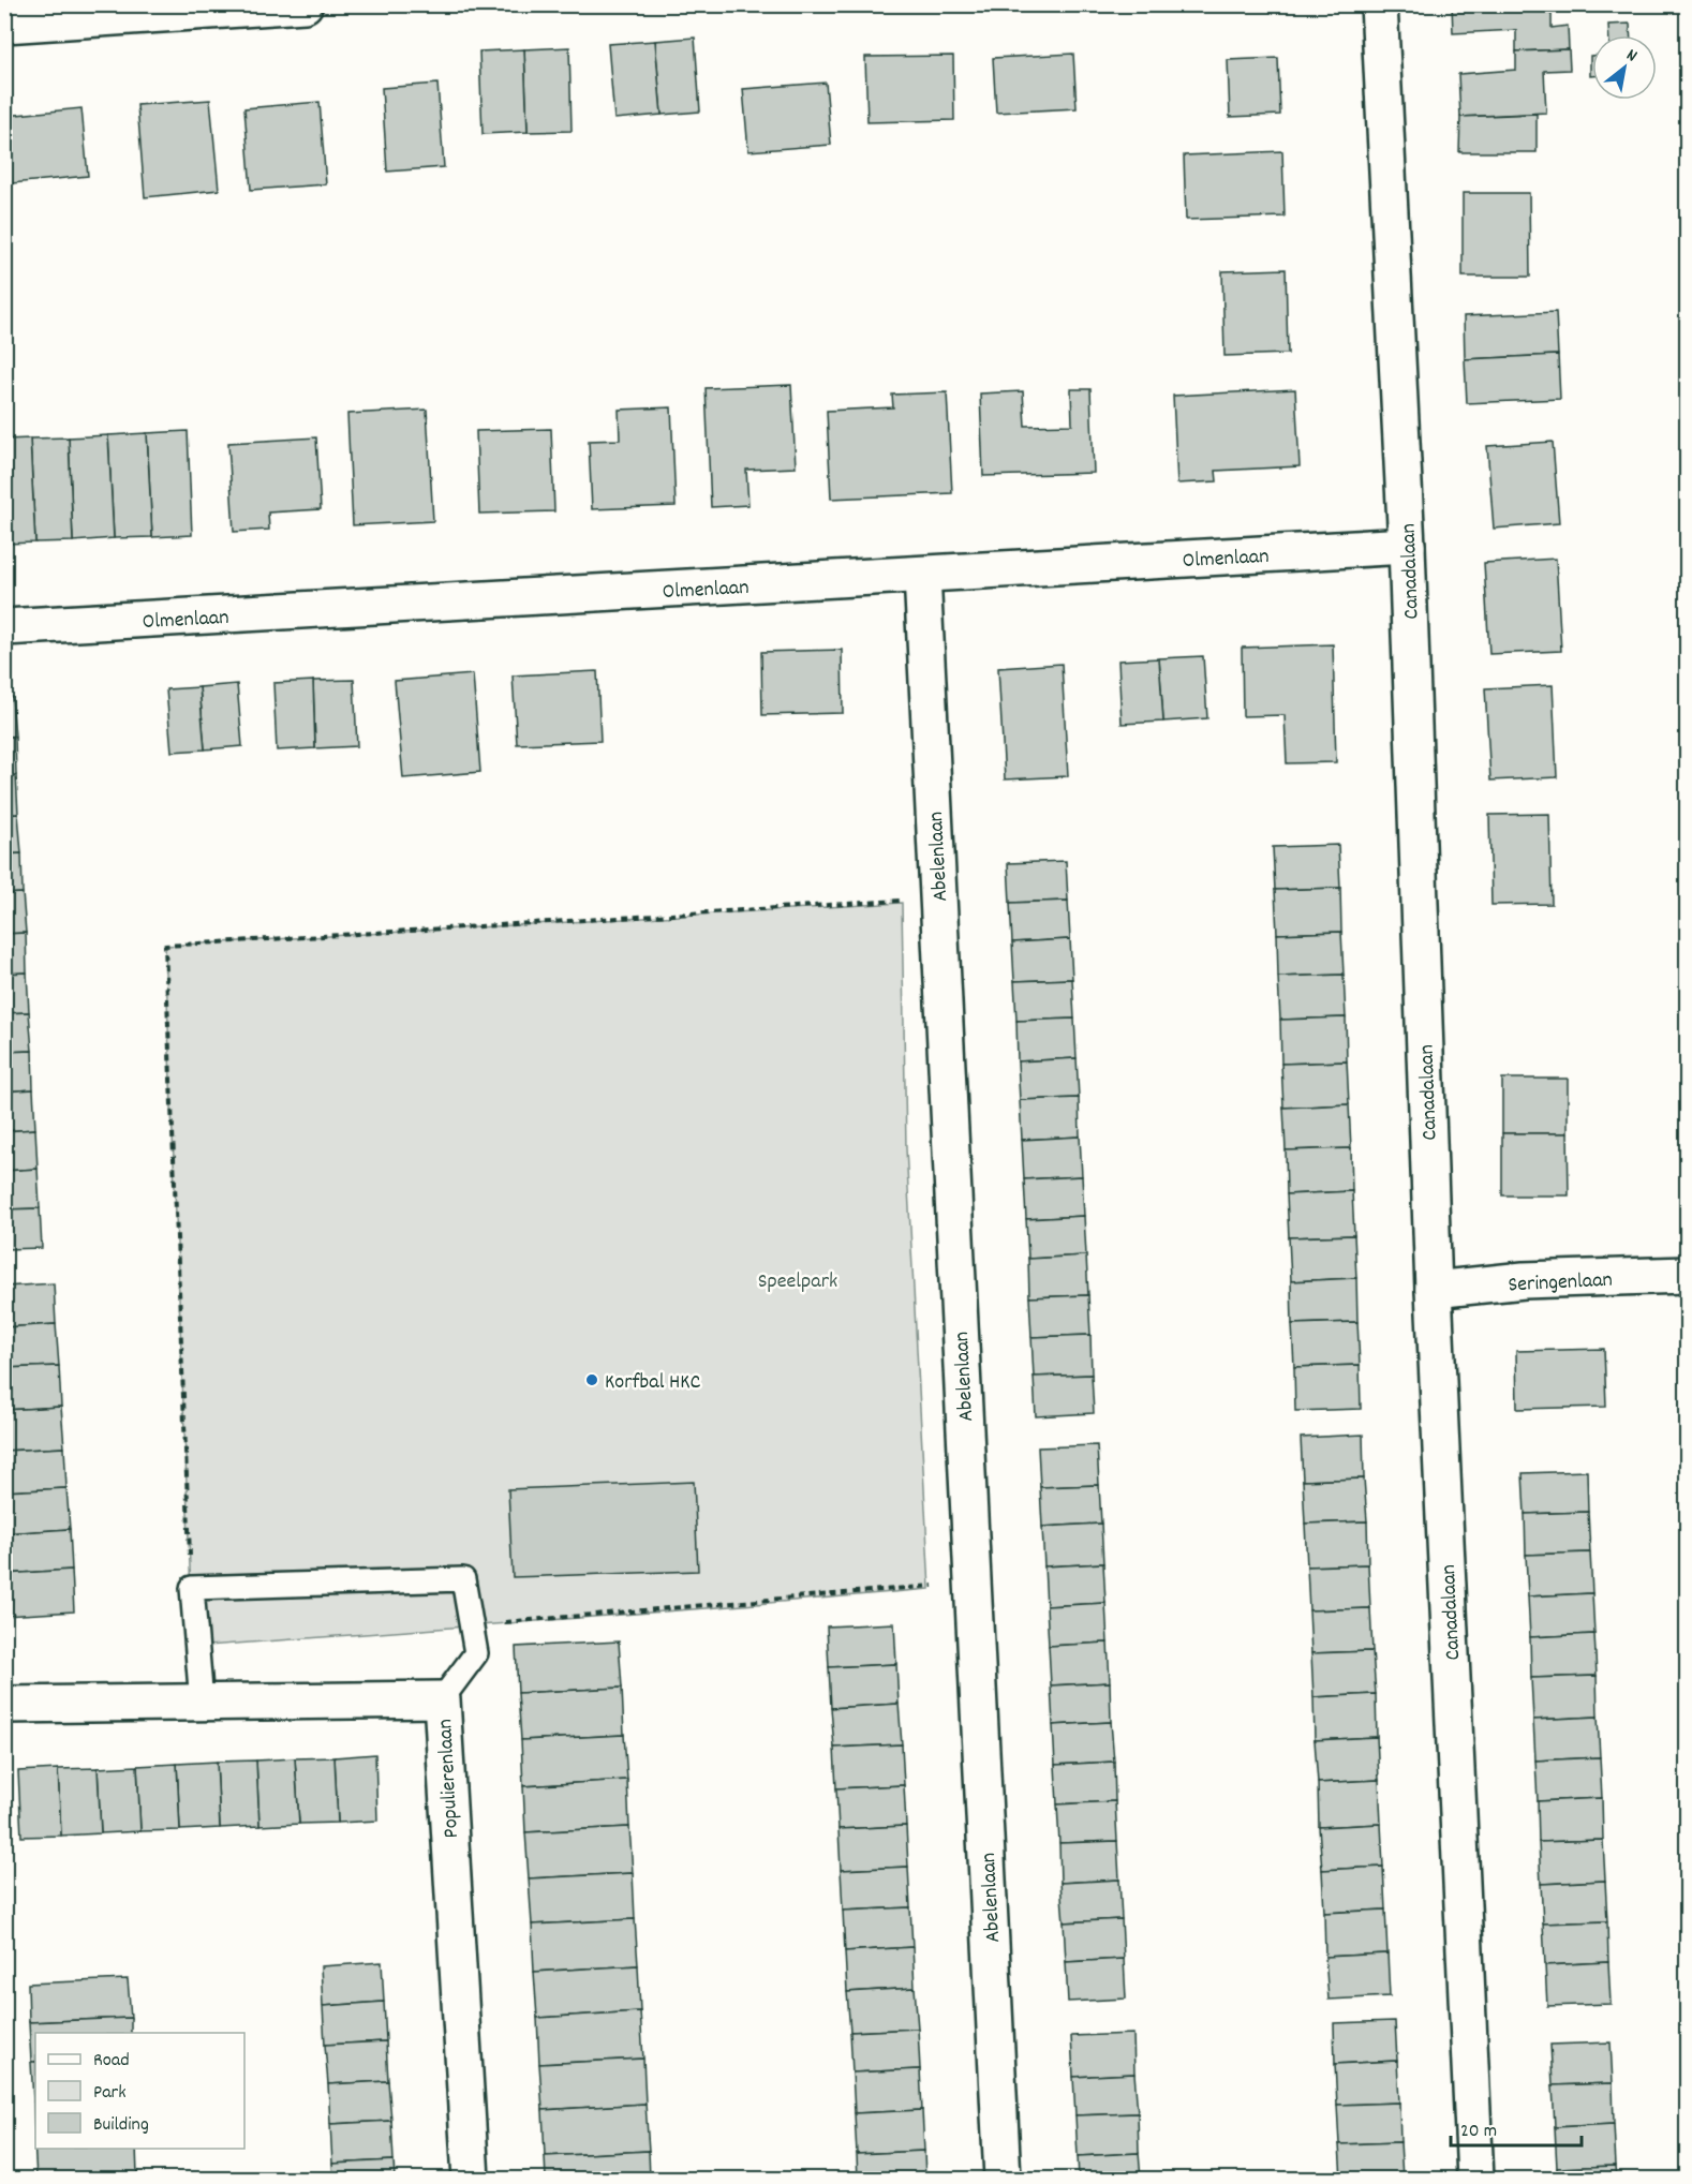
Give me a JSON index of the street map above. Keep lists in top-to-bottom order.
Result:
{
  "streets": {
    "street": [
      "Olmenlaan",
      "Canadalaan",
      "Abelenlaan",
      "Seringenlaan",
      "Populierenlaan"
    ]
  },
  "crossings": [
    ["Olmenlaan", "Canadalaan"],
    ["Olmenlaan", "Abelenlaan"],
    ["Canadalaan", "Seringenlaan"]
  ],
  "parks": ["Speelpark"],
  "places": ["Korfbal HKC"],
  "legend": ["Road", "Park", "Building"],
  "scale_bar": "20 m",
  "north": "top right"
}
